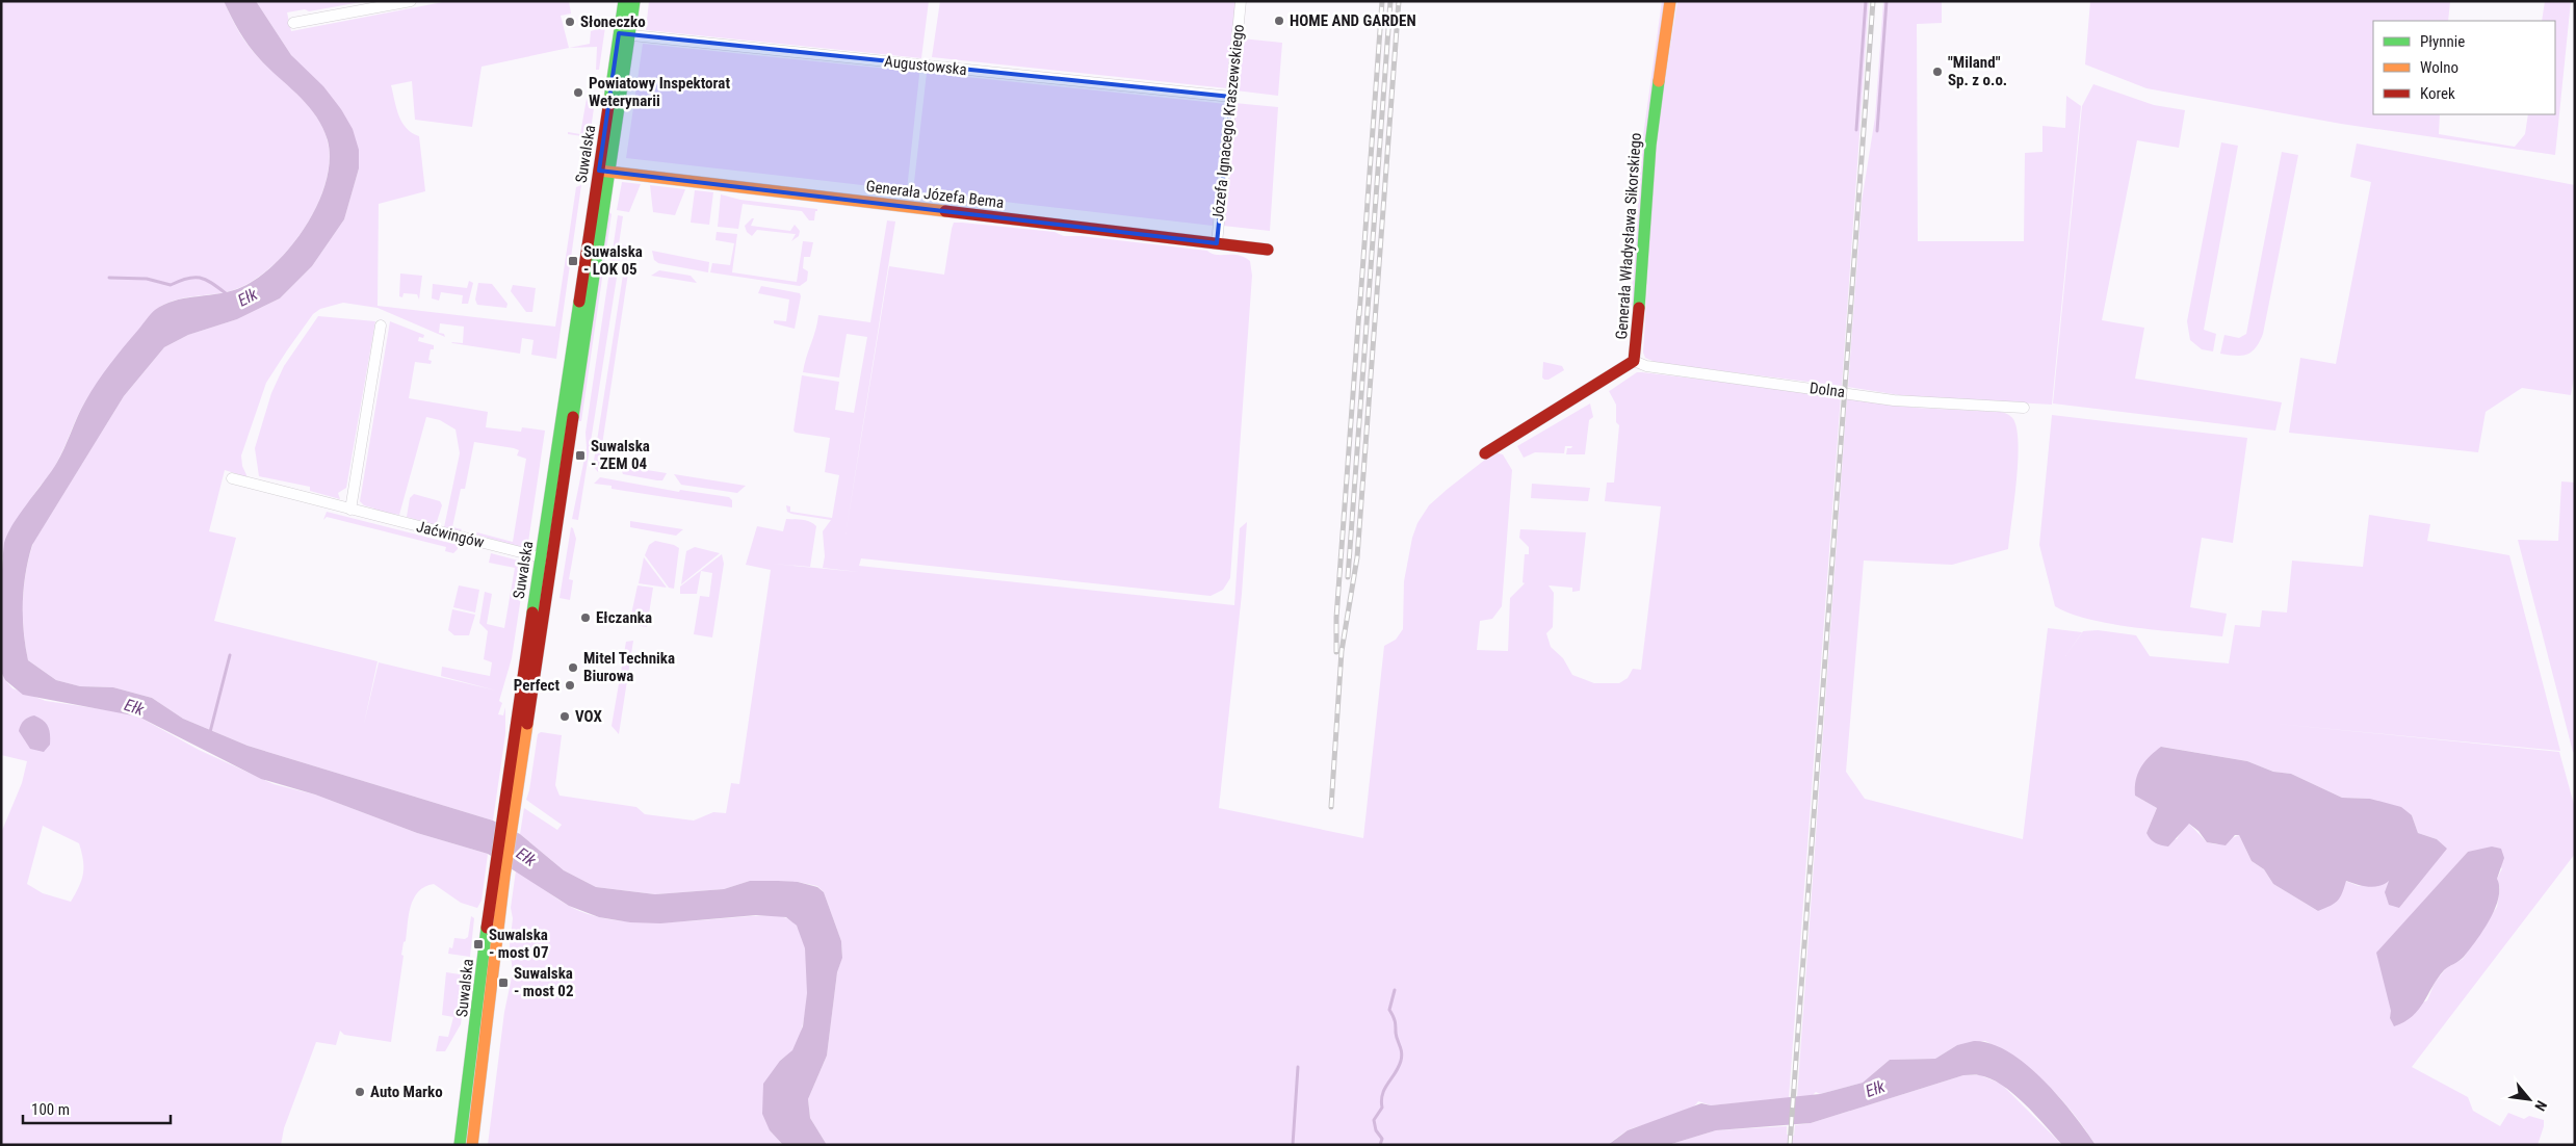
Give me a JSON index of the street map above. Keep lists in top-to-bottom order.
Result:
{
  "streets": {
    "street": [
      "Augustowska",
      "Józefa Ignacego Kraszewskiego",
      "Suwalska",
      "Generała Józefa Bema",
      "Generała Władysława Sikorskiego",
      "Dolna",
      "Jaćwingów"
    ]
  },
  "crossings": [
    ["Augustowska", "Józefa Ignacego Kraszewskiego"],
    ["Augustowska", "Suwalska"],
    ["Józefa Ignacego Kraszewskiego", "Generała Józefa Bema"],
    ["Suwalska", "Generała Józefa Bema"],
    ["Suwalska", "Jaćwingów"],
    ["Generała Władysława Sikorskiego", "Dolna"]
  ],
  "water": ["Ełk"],
  "places": {
    "other": [
      "HOME AND GARDEN",
      "Słoneczko",
      "\"Miland\" Sp. z o.o.",
      "Powiatowy Inspektorat Weterynarii",
      "Ełczanka",
      "Mitel Technika Biurowa",
      "Perfect",
      "VOX",
      "Auto Marko"
    ],
    "transit": [
      "Suwalska - LOK 05",
      "Suwalska - ZEM 04",
      "Suwalska - most 07",
      "Suwalska - most 02"
    ]
  },
  "legend": ["Płynnie", "Wolno", "Korek"],
  "scale_bar": "100 m",
  "north": "bottom right"
}
